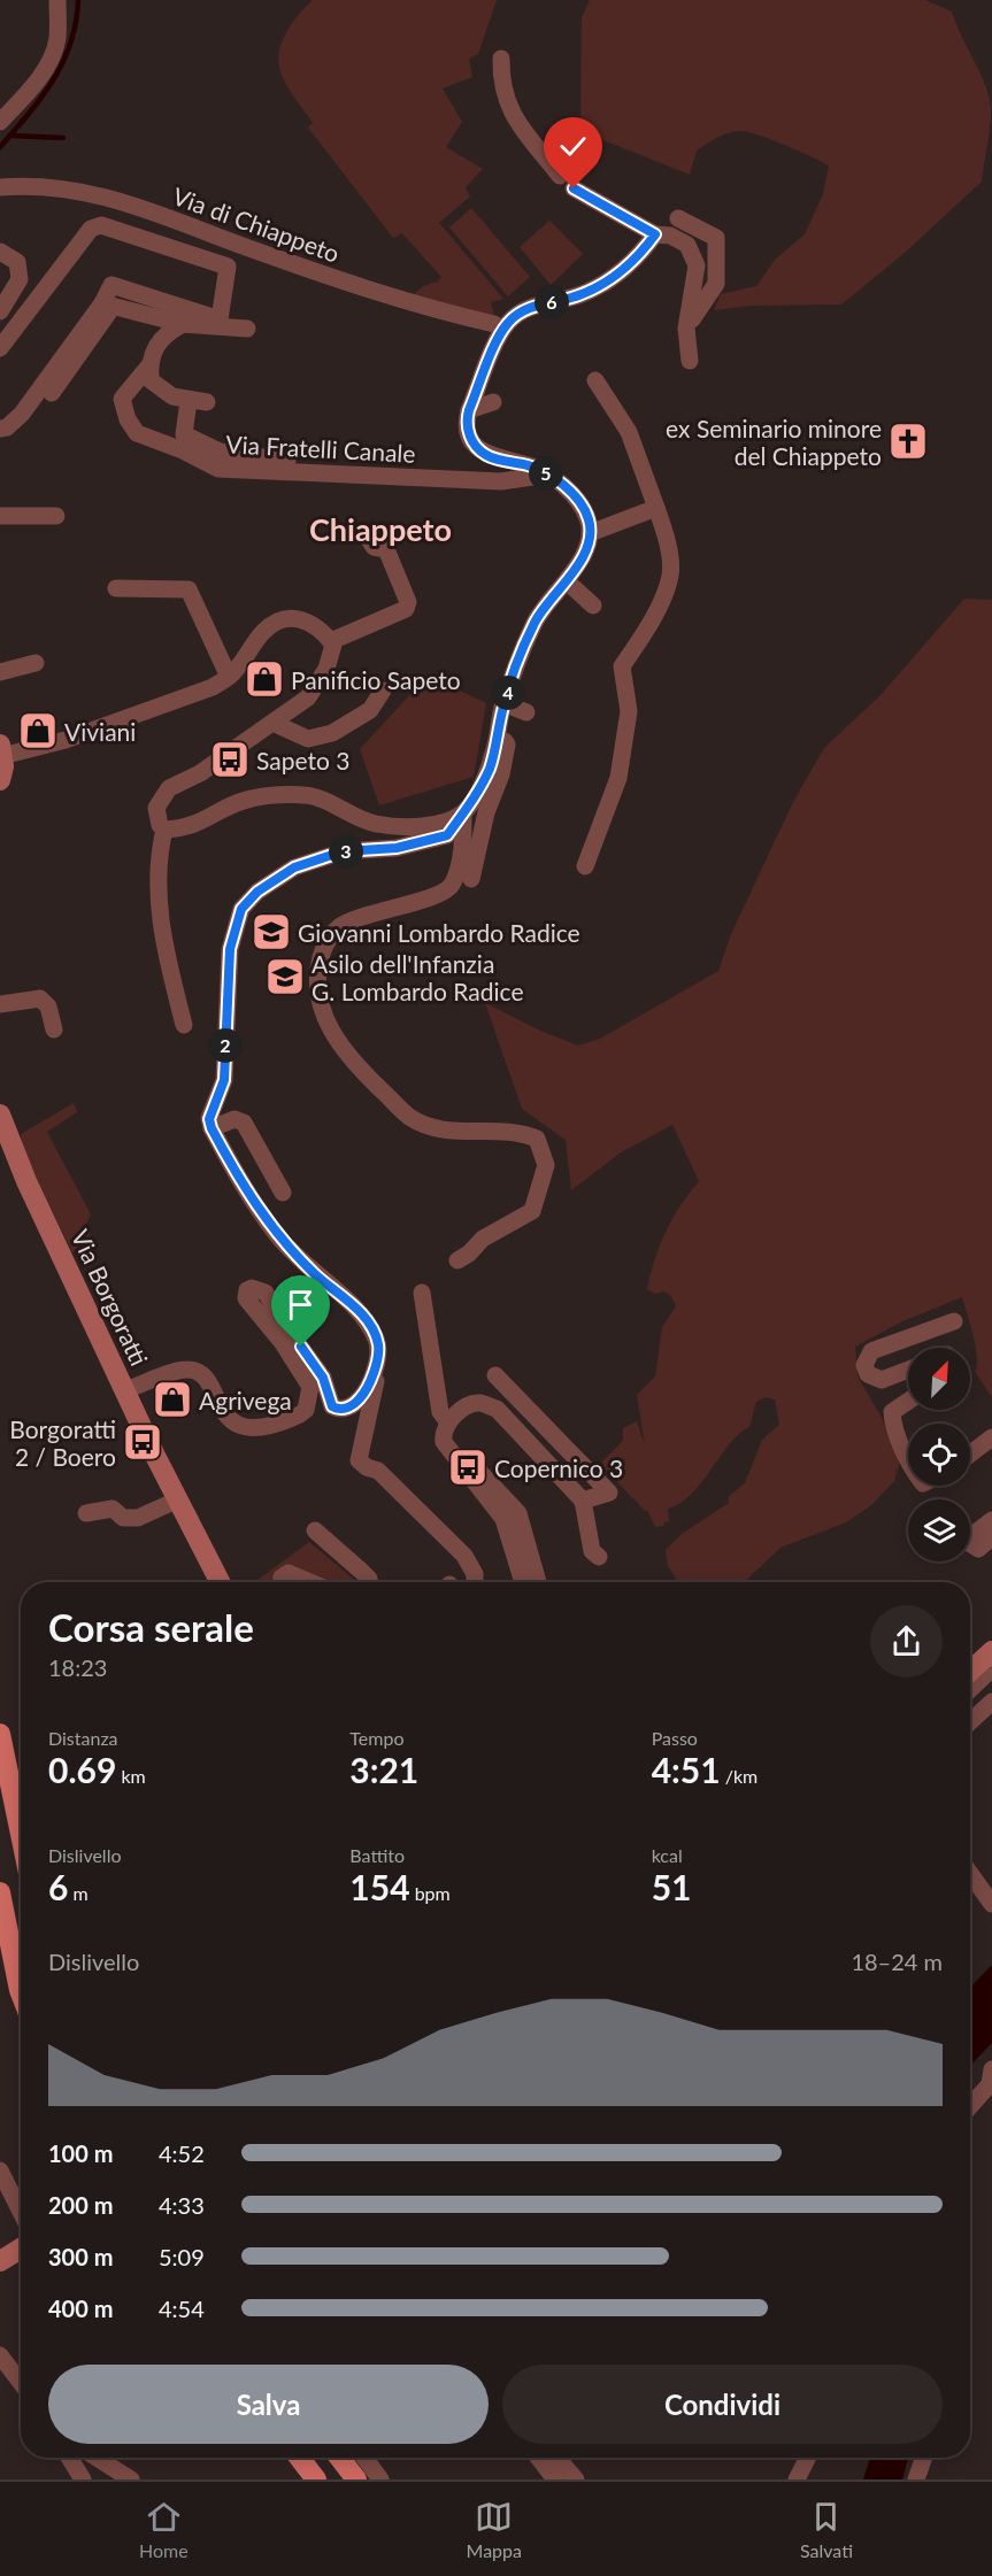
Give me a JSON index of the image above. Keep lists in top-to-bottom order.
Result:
{
  "streets": {
    "street": ["Via di Chiappeto", "Via Fratelli Canale", "Via Borgoratti"]
  },
  "districts": ["Chiappeto"],
  "places": {
    "church": ["ex Seminario minore del Chiappeto"],
    "shop": ["Panificio Sapeto", "Viviani", "Agrivega"],
    "bus stop": ["Sapeto 3", "Borgoratti 2 / Boero", "Copernico 3"],
    "school or university": ["Giovanni Lombardo Radice", "Asilo dell'Infanzia G. Lombardo Radice"]
  },
  "north": "top right",
  "page": {
    "pins": [
      "6",
      "5",
      "4",
      "3",
      "2"
    ],
    "heading": ["Corsa serale", "18:23"],
    "stats": [
      ["Distanza", "0.69 km"],
      ["Tempo", "3:21"],
      ["Passo", "4:51 /km"],
      ["Dislivello", "6 m"],
      ["Battito", "154 bpm"],
      ["kcal", "51"]
    ],
    "chart": ["Dislivello", "18–24 m"],
    "list": [
      {
        "name": "100 m",
        "note": "4:52"
      },
      {
        "name": "200 m",
        "note": "4:33"
      },
      {
        "name": "300 m",
        "note": "5:09"
      },
      {
        "name": "400 m",
        "note": "4:54"
      }
    ],
    "buttons": ["Salva", "Condividi"],
    "tabs": ["Home", "Mappa", "Salvati"]
  }
}
